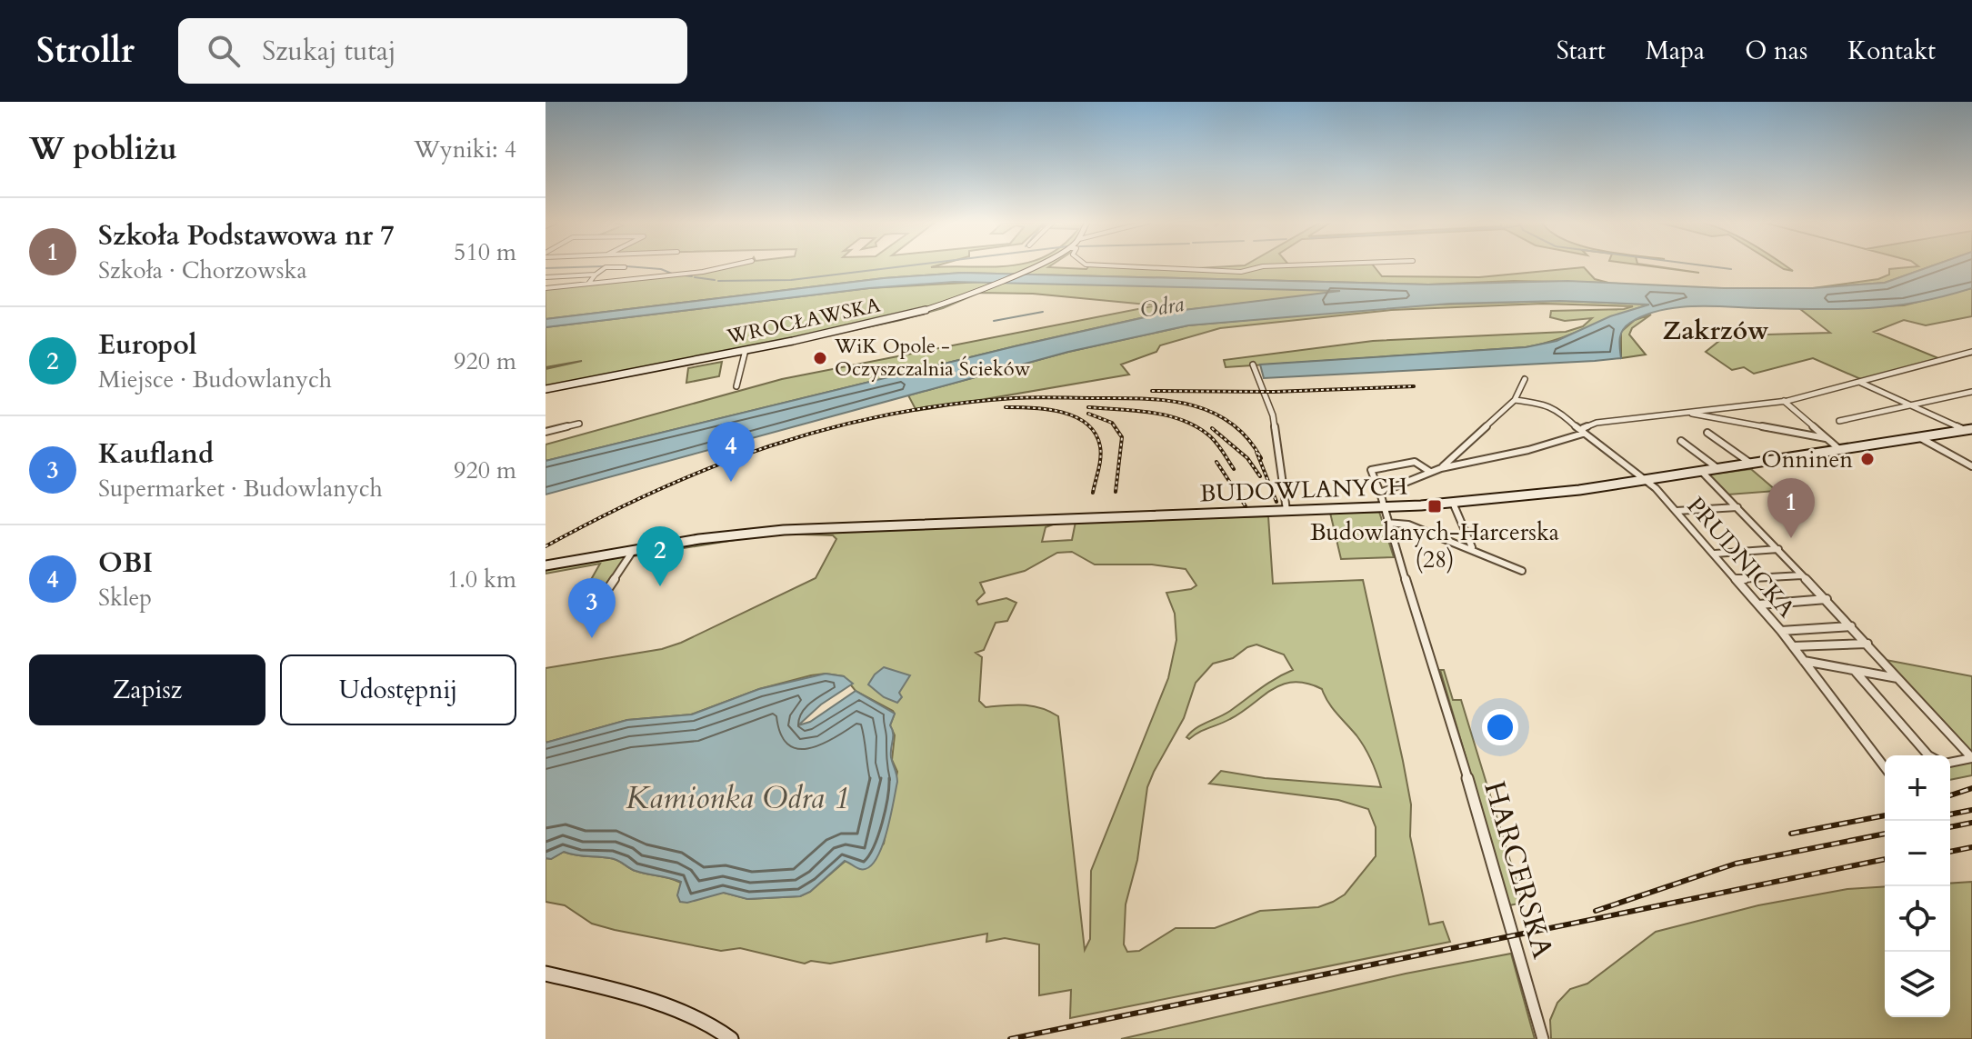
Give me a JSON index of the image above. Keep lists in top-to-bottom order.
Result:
{
  "streets": {
    "main road": ["WROCŁAWSKA", "BUDOWLANYCH"],
    "street": ["PRUDNICKA", "HARCERSKA"]
  },
  "crossings": [
    ["BUDOWLANYCH", "PRUDNICKA"],
    ["BUDOWLANYCH", "HARCERSKA"]
  ],
  "districts": ["Zakrzów"],
  "water": ["Odra", "Kamionka Odra 1"],
  "places": {
    "other": ["WiK Opole - Oczyszczalnia Ścieków", "Onninen"],
    "transit": ["Budowlanych-Harcerska (28)"]
  },
  "page": {
    "header": "Strollr",
    "search": "Szukaj tutaj",
    "nav": [
      "Start",
      "Mapa",
      "O nas",
      "Kontakt"
    ],
    "heading": ["W pobliżu", "Wyniki: 4"],
    "list": [
      {
        "mark": "1",
        "name": "Szkoła Podstawowa nr 7",
        "note": "Szkoła · Chorzowska",
        "value": "510 m"
      },
      {
        "mark": "2",
        "name": "Europol",
        "note": "Miejsce · Budowlanych",
        "value": "920 m"
      },
      {
        "mark": "3",
        "name": "Kaufland",
        "note": "Supermarket · Budowlanych",
        "value": "920 m"
      },
      {
        "mark": "4",
        "name": "OBI",
        "note": "Sklep",
        "value": "1.0 km"
      }
    ],
    "pins": [
      "4",
      "1",
      "2",
      "3"
    ],
    "buttons": ["Zapisz", "Udostępnij"],
    "map_buttons": ["+", "−"]
  }
}
